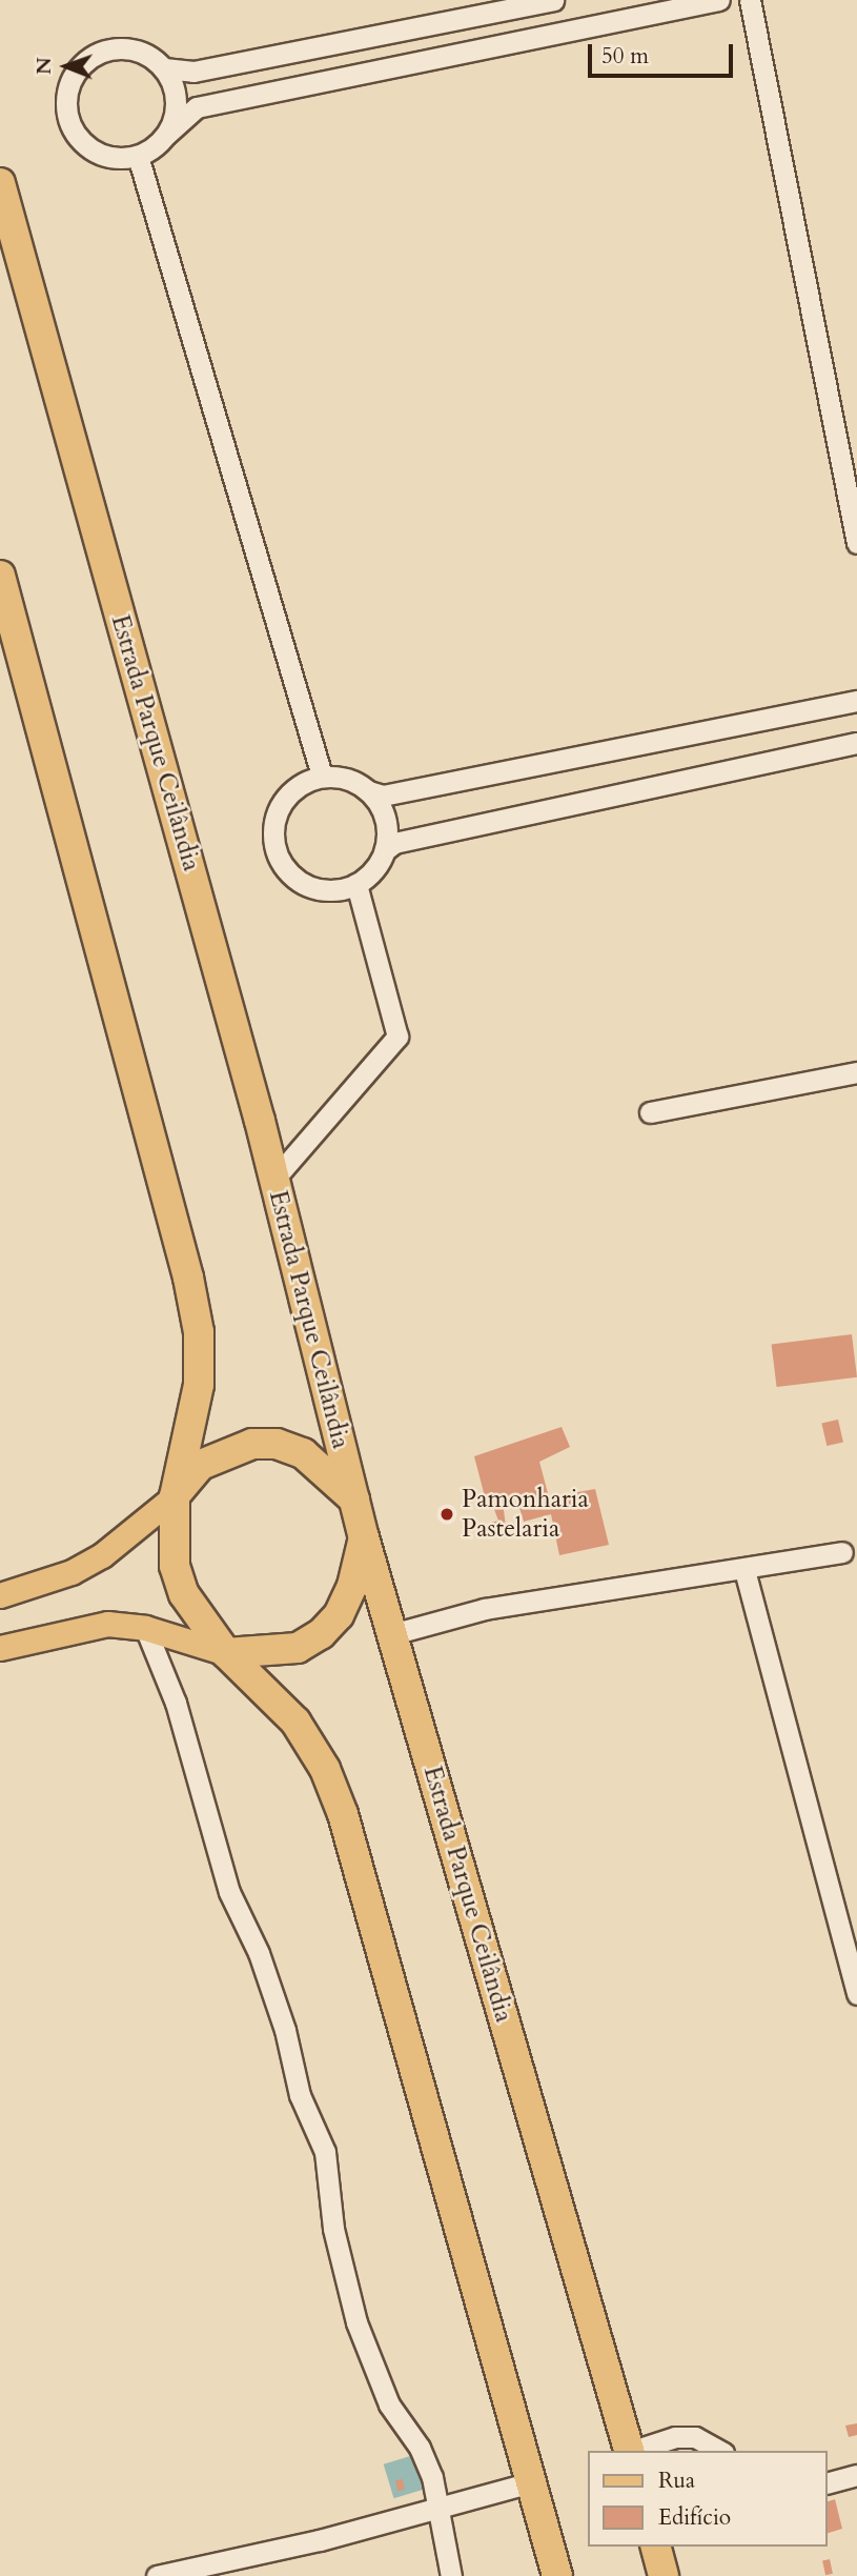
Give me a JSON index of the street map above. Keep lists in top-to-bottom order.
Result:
{
  "streets": {
    "highway": ["Estrada Parque Ceilândia"]
  },
  "places": ["Pamonharia Pastelaria"],
  "legend": ["Rua", "Edifício"],
  "scale_bar": "50 m",
  "north": "left"
}
